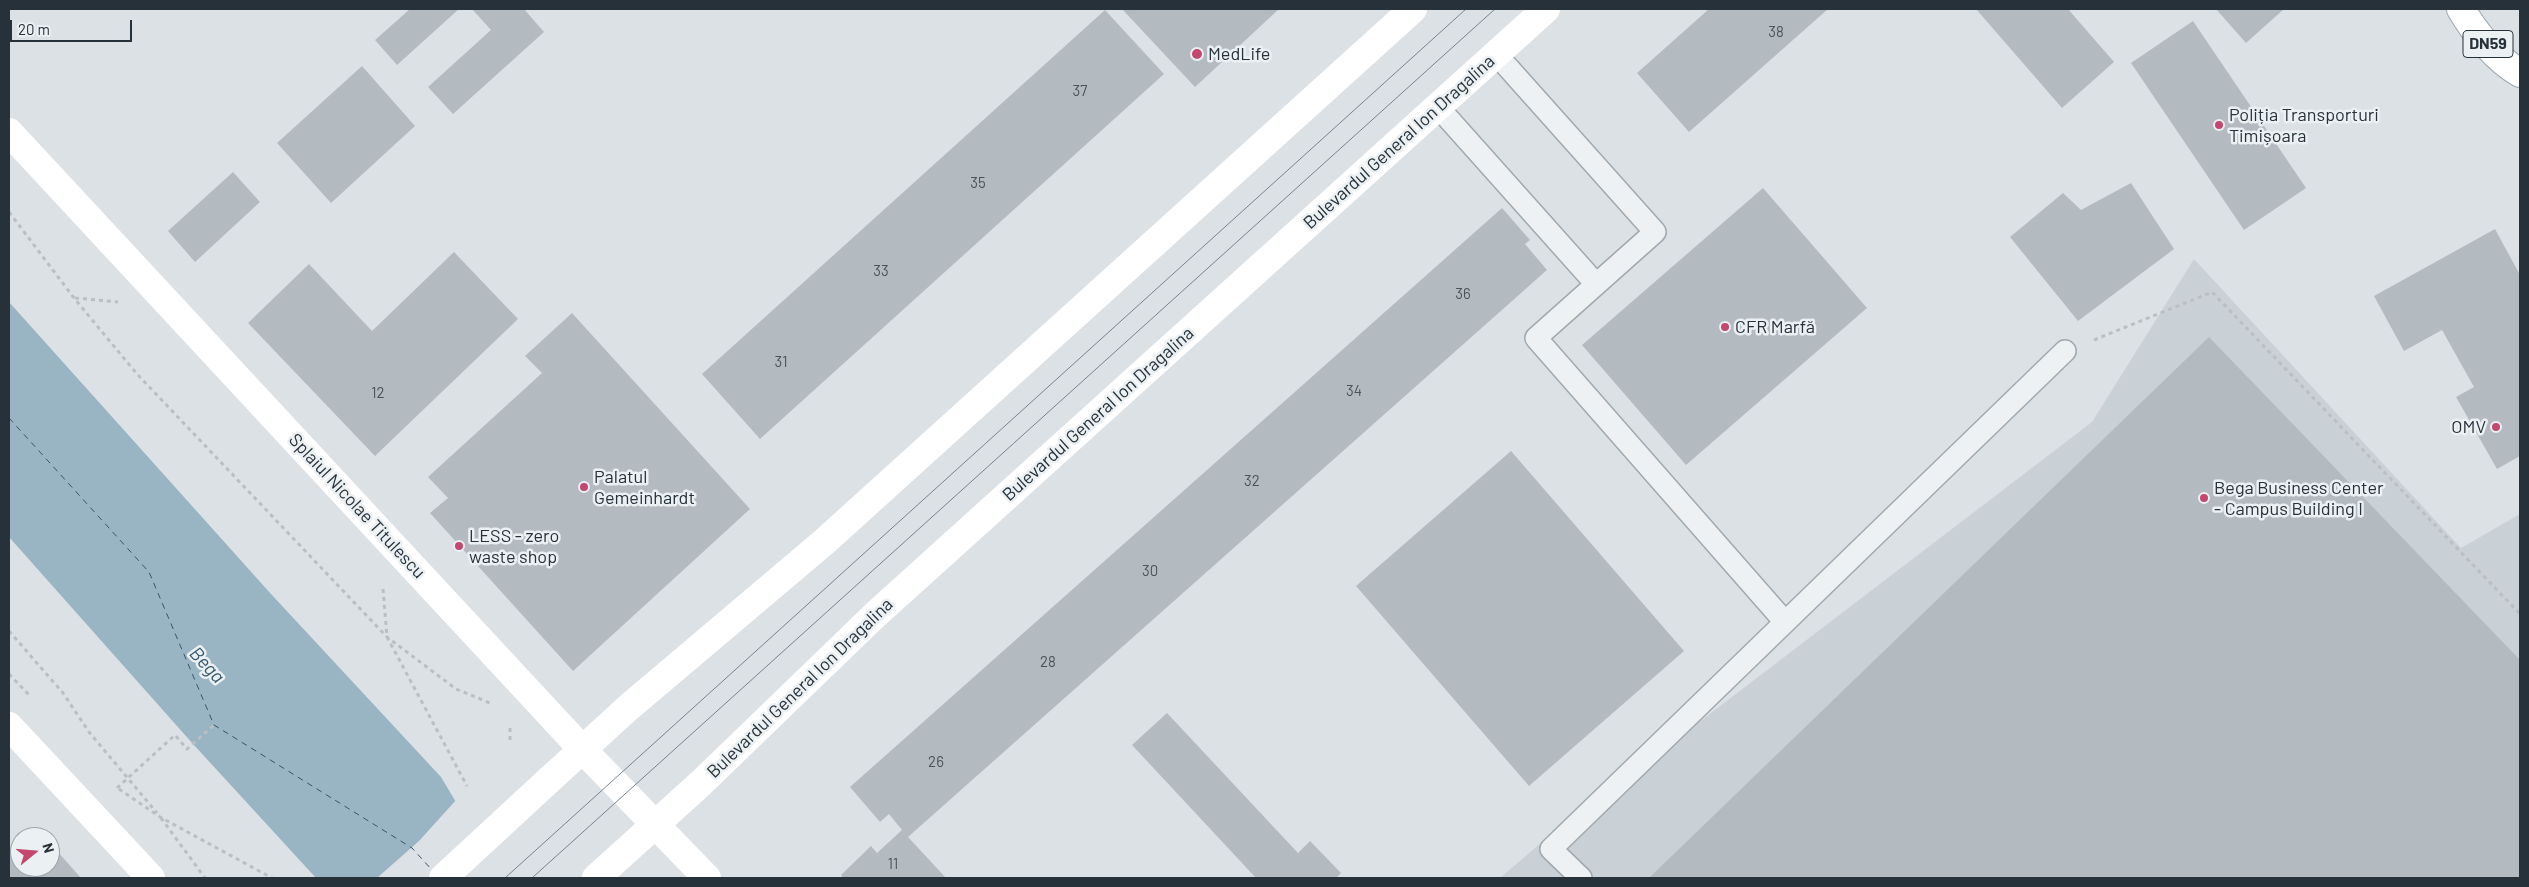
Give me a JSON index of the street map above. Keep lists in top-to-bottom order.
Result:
{
  "streets": {
    "main road": ["DN59", "Bulevardul General Ion Dragalina", "Splaiul Nicolae Titulescu"]
  },
  "crossings": [
    ["Bulevardul General Ion Dragalina", "Splaiul Nicolae Titulescu"]
  ],
  "water": ["Bega"],
  "places": [
    "MedLife",
    "Poliția Transporturi Timișoara",
    "CFR Marfă",
    "OMV",
    "Palatul Gemeinhardt",
    "Bega Business Center - Campus Building I",
    "LESS - zero waste shop"
  ],
  "house_numbers": [
    "38",
    "37",
    "35",
    "33",
    "36",
    "31",
    "34",
    "12",
    "32",
    "30",
    "28",
    "26",
    "11"
  ],
  "scale_bar": "20 m",
  "north": "right"
}
